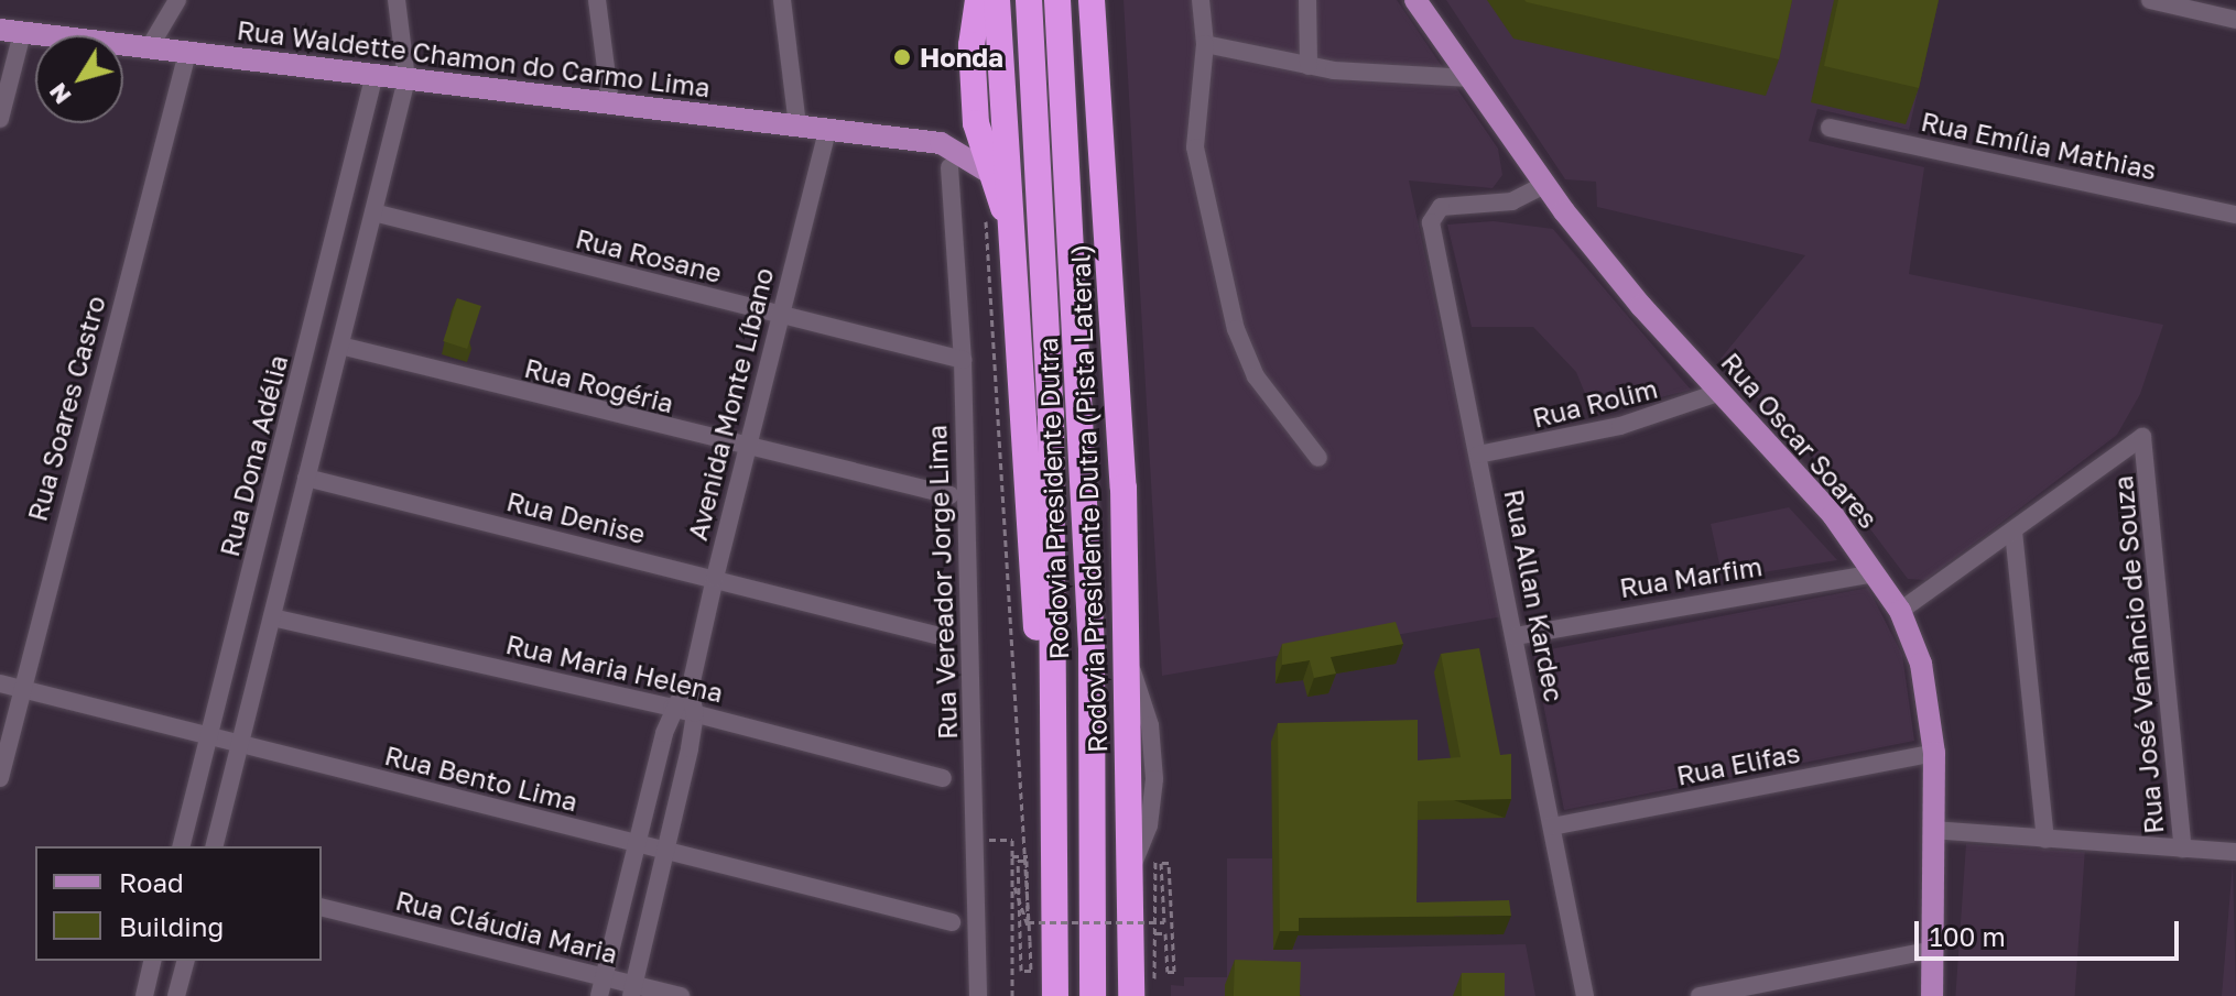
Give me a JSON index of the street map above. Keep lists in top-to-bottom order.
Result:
{
  "streets": {
    "highway": ["Rodovia Presidente Dutra", "Rodovia Presidente Dutra (Pista Lateral)"],
    "main road": ["Rua Waldette Chamon do Carmo Lima", "Rua Oscar Soares"],
    "street": [
      "Rua Emília Mathias",
      "Rua Rosane",
      "Rua Rogéria",
      "Rua Rolim",
      "Avenida Monte Líbano",
      "Rua Soares Castro",
      "Rua Dona Adélia",
      "Rua Denise",
      "Rua Marfim",
      "Rua Vereador Jorge Lima",
      "Rua Allan Kardec",
      "Rua José Venâncio de Souza",
      "Rua Maria Helena",
      "Rua Elifas",
      "Rua Bento Lima",
      "Rua Cláudia Maria"
    ]
  },
  "crossings": [
    ["Rua Waldette Chamon do Carmo Lima", "Avenida Monte Líbano"],
    ["Rua Waldette Chamon do Carmo Lima", "Rua Soares Castro"],
    ["Rua Waldette Chamon do Carmo Lima", "Rua Dona Adélia"],
    ["Rua Rosane", "Avenida Monte Líbano"],
    ["Rua Rosane", "Rua Vereador Jorge Lima"],
    ["Rua Rogéria", "Avenida Monte Líbano"],
    ["Rua Rolim", "Rua Oscar Soares"],
    ["Rua Rolim", "Rua Allan Kardec"],
    ["Avenida Monte Líbano", "Rua Denise"],
    ["Avenida Monte Líbano", "Rua Maria Helena"],
    ["Avenida Monte Líbano", "Rua Bento Lima"],
    ["Avenida Monte Líbano", "Rua Cláudia Maria"],
    ["Rua Soares Castro", "Rua Bento Lima"],
    ["Rua Oscar Soares", "Rua Marfim"],
    ["Rua Oscar Soares", "Rua Allan Kardec"],
    ["Rua Oscar Soares", "Rua José Venâncio de Souza"],
    ["Rua Oscar Soares", "Rua Elifas"],
    ["Rua Dona Adélia", "Rua Bento Lima"],
    ["Rodovia Presidente Dutra", "Rodovia Presidente Dutra (Pista Lateral)"],
    ["Rua Marfim", "Rua Allan Kardec"],
    ["Rua Allan Kardec", "Rua Elifas"]
  ],
  "places": ["Honda"],
  "legend": ["Road", "Building"],
  "scale_bar": "100 m",
  "north": "bottom left"
}
